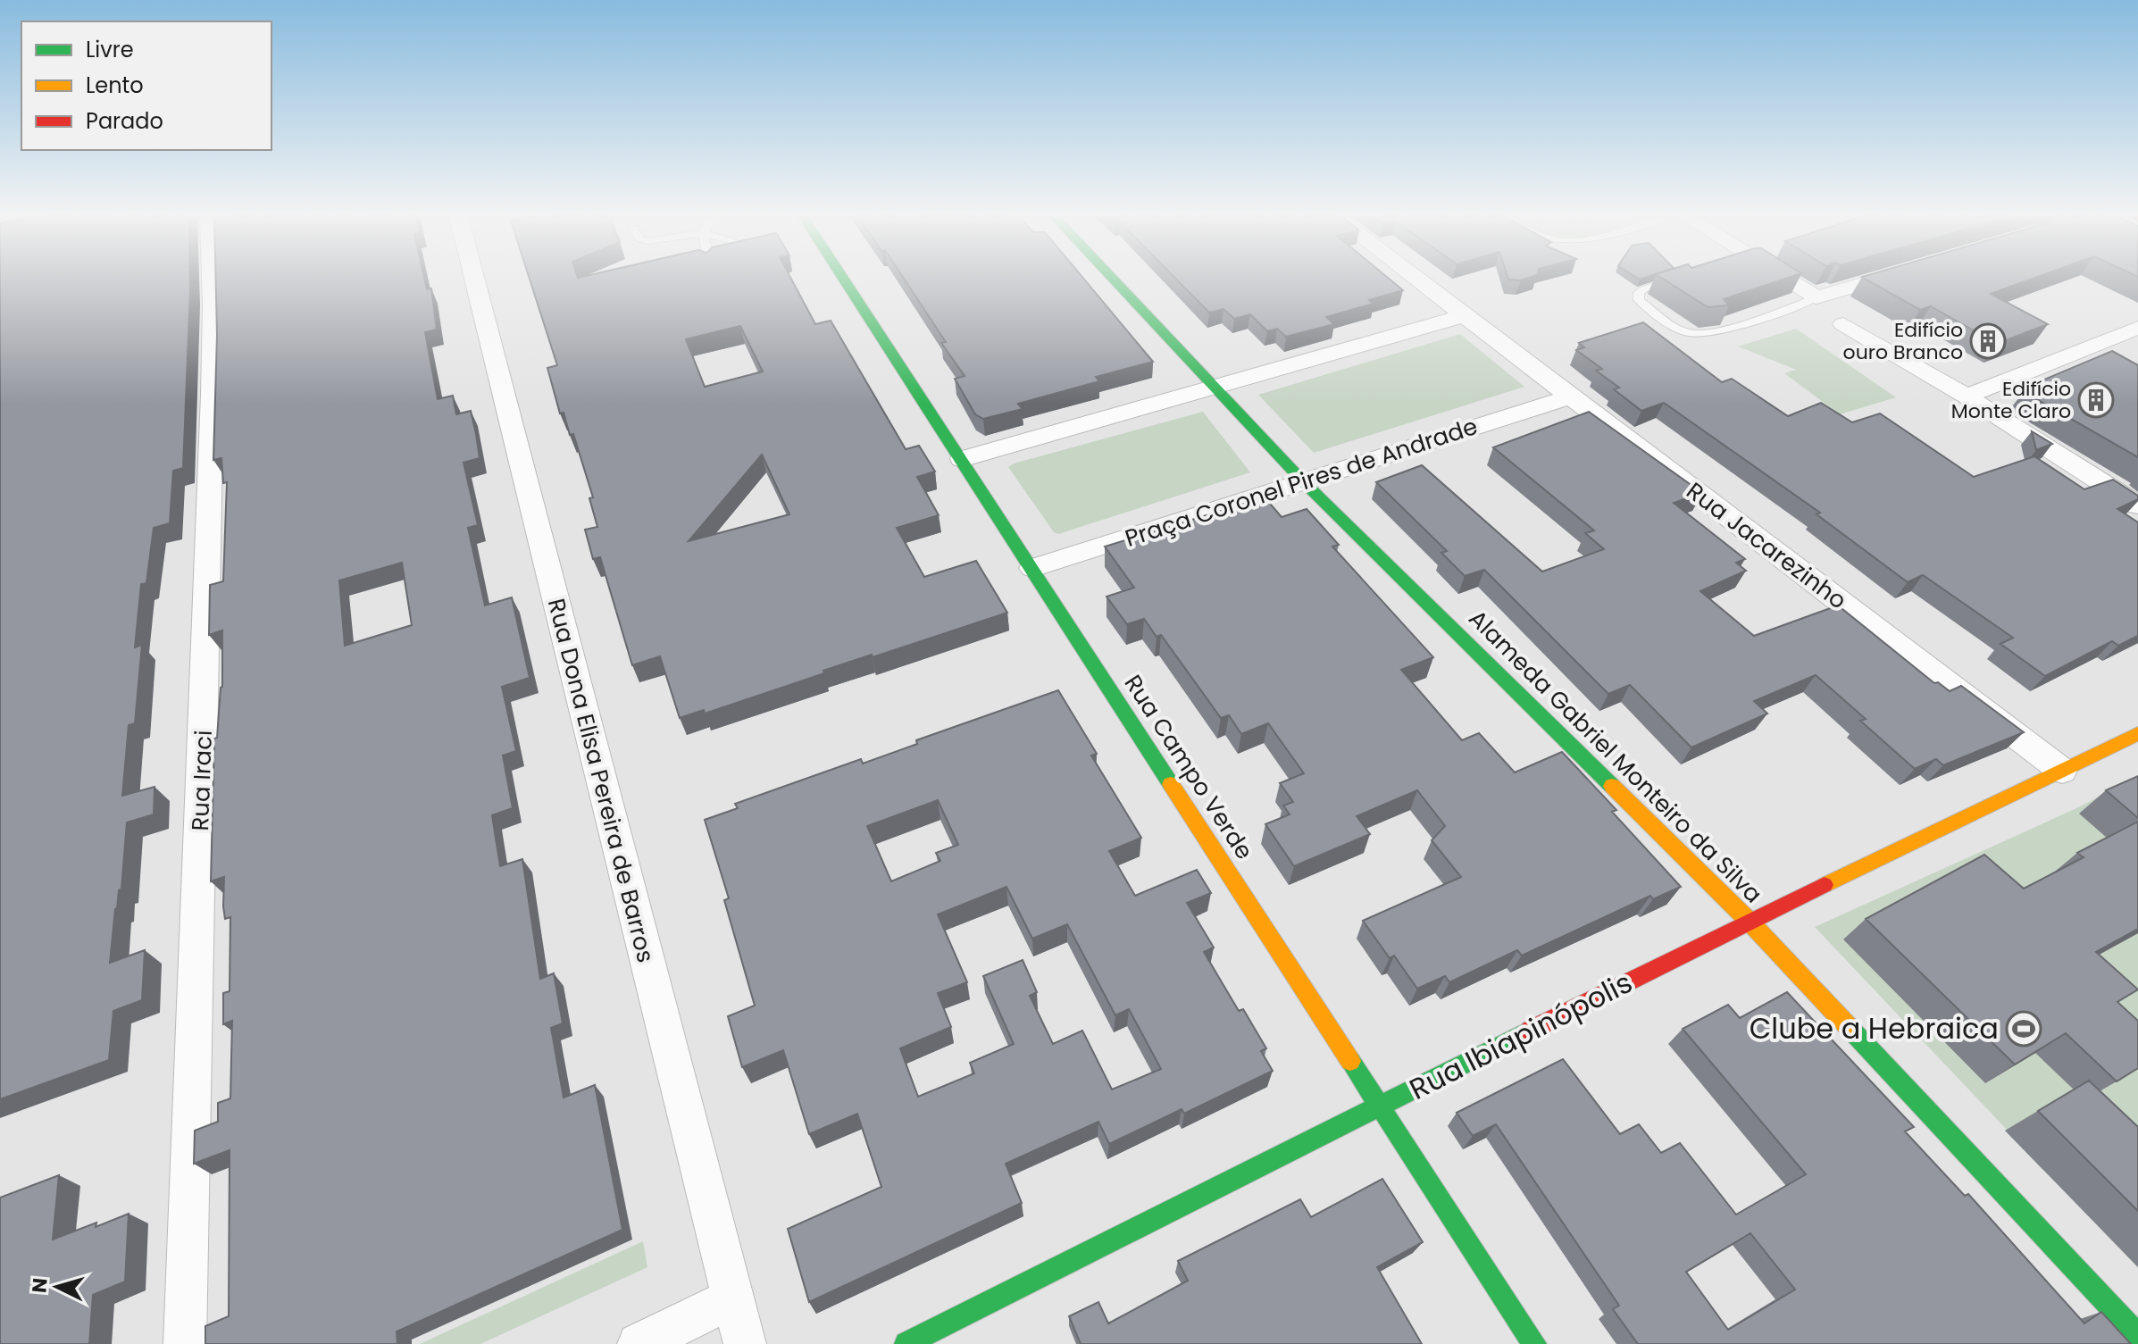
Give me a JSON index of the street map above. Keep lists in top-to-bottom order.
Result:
{
  "streets": {
    "street": [
      "Praça Coronel Pires de Andrade",
      "Rua Jacarezinho",
      "Alameda Gabriel Monteiro da Silva",
      "Rua Campo Verde",
      "Rua Iraci",
      "Rua Dona Elisa Pereira de Barros",
      "Rua Ibiapinópolis"
    ]
  },
  "crossings": [
    ["Praça Coronel Pires de Andrade", "Rua Jacarezinho"],
    ["Praça Coronel Pires de Andrade", "Alameda Gabriel Monteiro da Silva"],
    ["Praça Coronel Pires de Andrade", "Rua Campo Verde"],
    ["Rua Jacarezinho", "Rua Ibiapinópolis"],
    ["Alameda Gabriel Monteiro da Silva", "Rua Ibiapinópolis"],
    ["Rua Campo Verde", "Rua Ibiapinópolis"]
  ],
  "places": {
    "building": ["Edifício ouro Branco", "Edifício Monte Claro"],
    "sports": ["Clube a Hebraica"]
  },
  "legend": ["Livre", "Lento", "Parado"],
  "north": "left"
}
